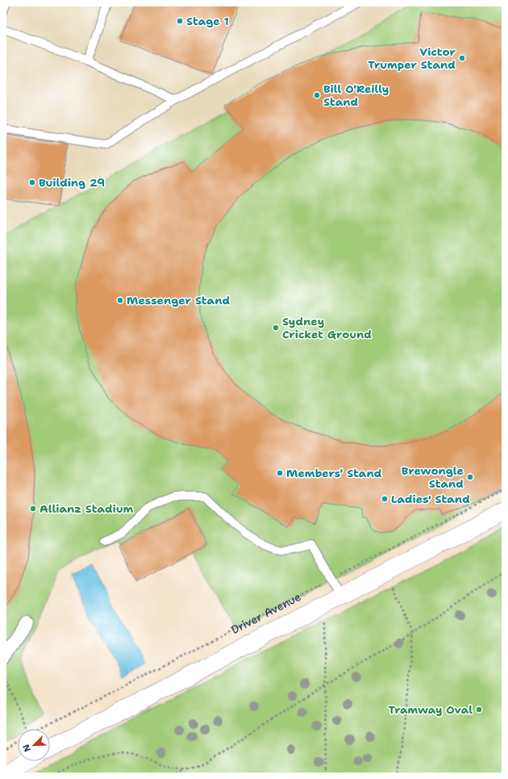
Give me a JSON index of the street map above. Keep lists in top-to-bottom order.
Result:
{
  "streets": {
    "street": ["Driver Avenue"]
  },
  "places": [
    "Stage 1",
    "Victor Trumper Stand",
    "Bill O'Reilly Stand",
    "Building 29",
    "Messenger Stand",
    "Sydney Cricket Ground",
    "Members' Stand",
    "Brewongle Stand",
    "Ladies' Stand",
    "Allianz Stadium",
    "Tramway Oval"
  ],
  "north": "bottom left"
}
